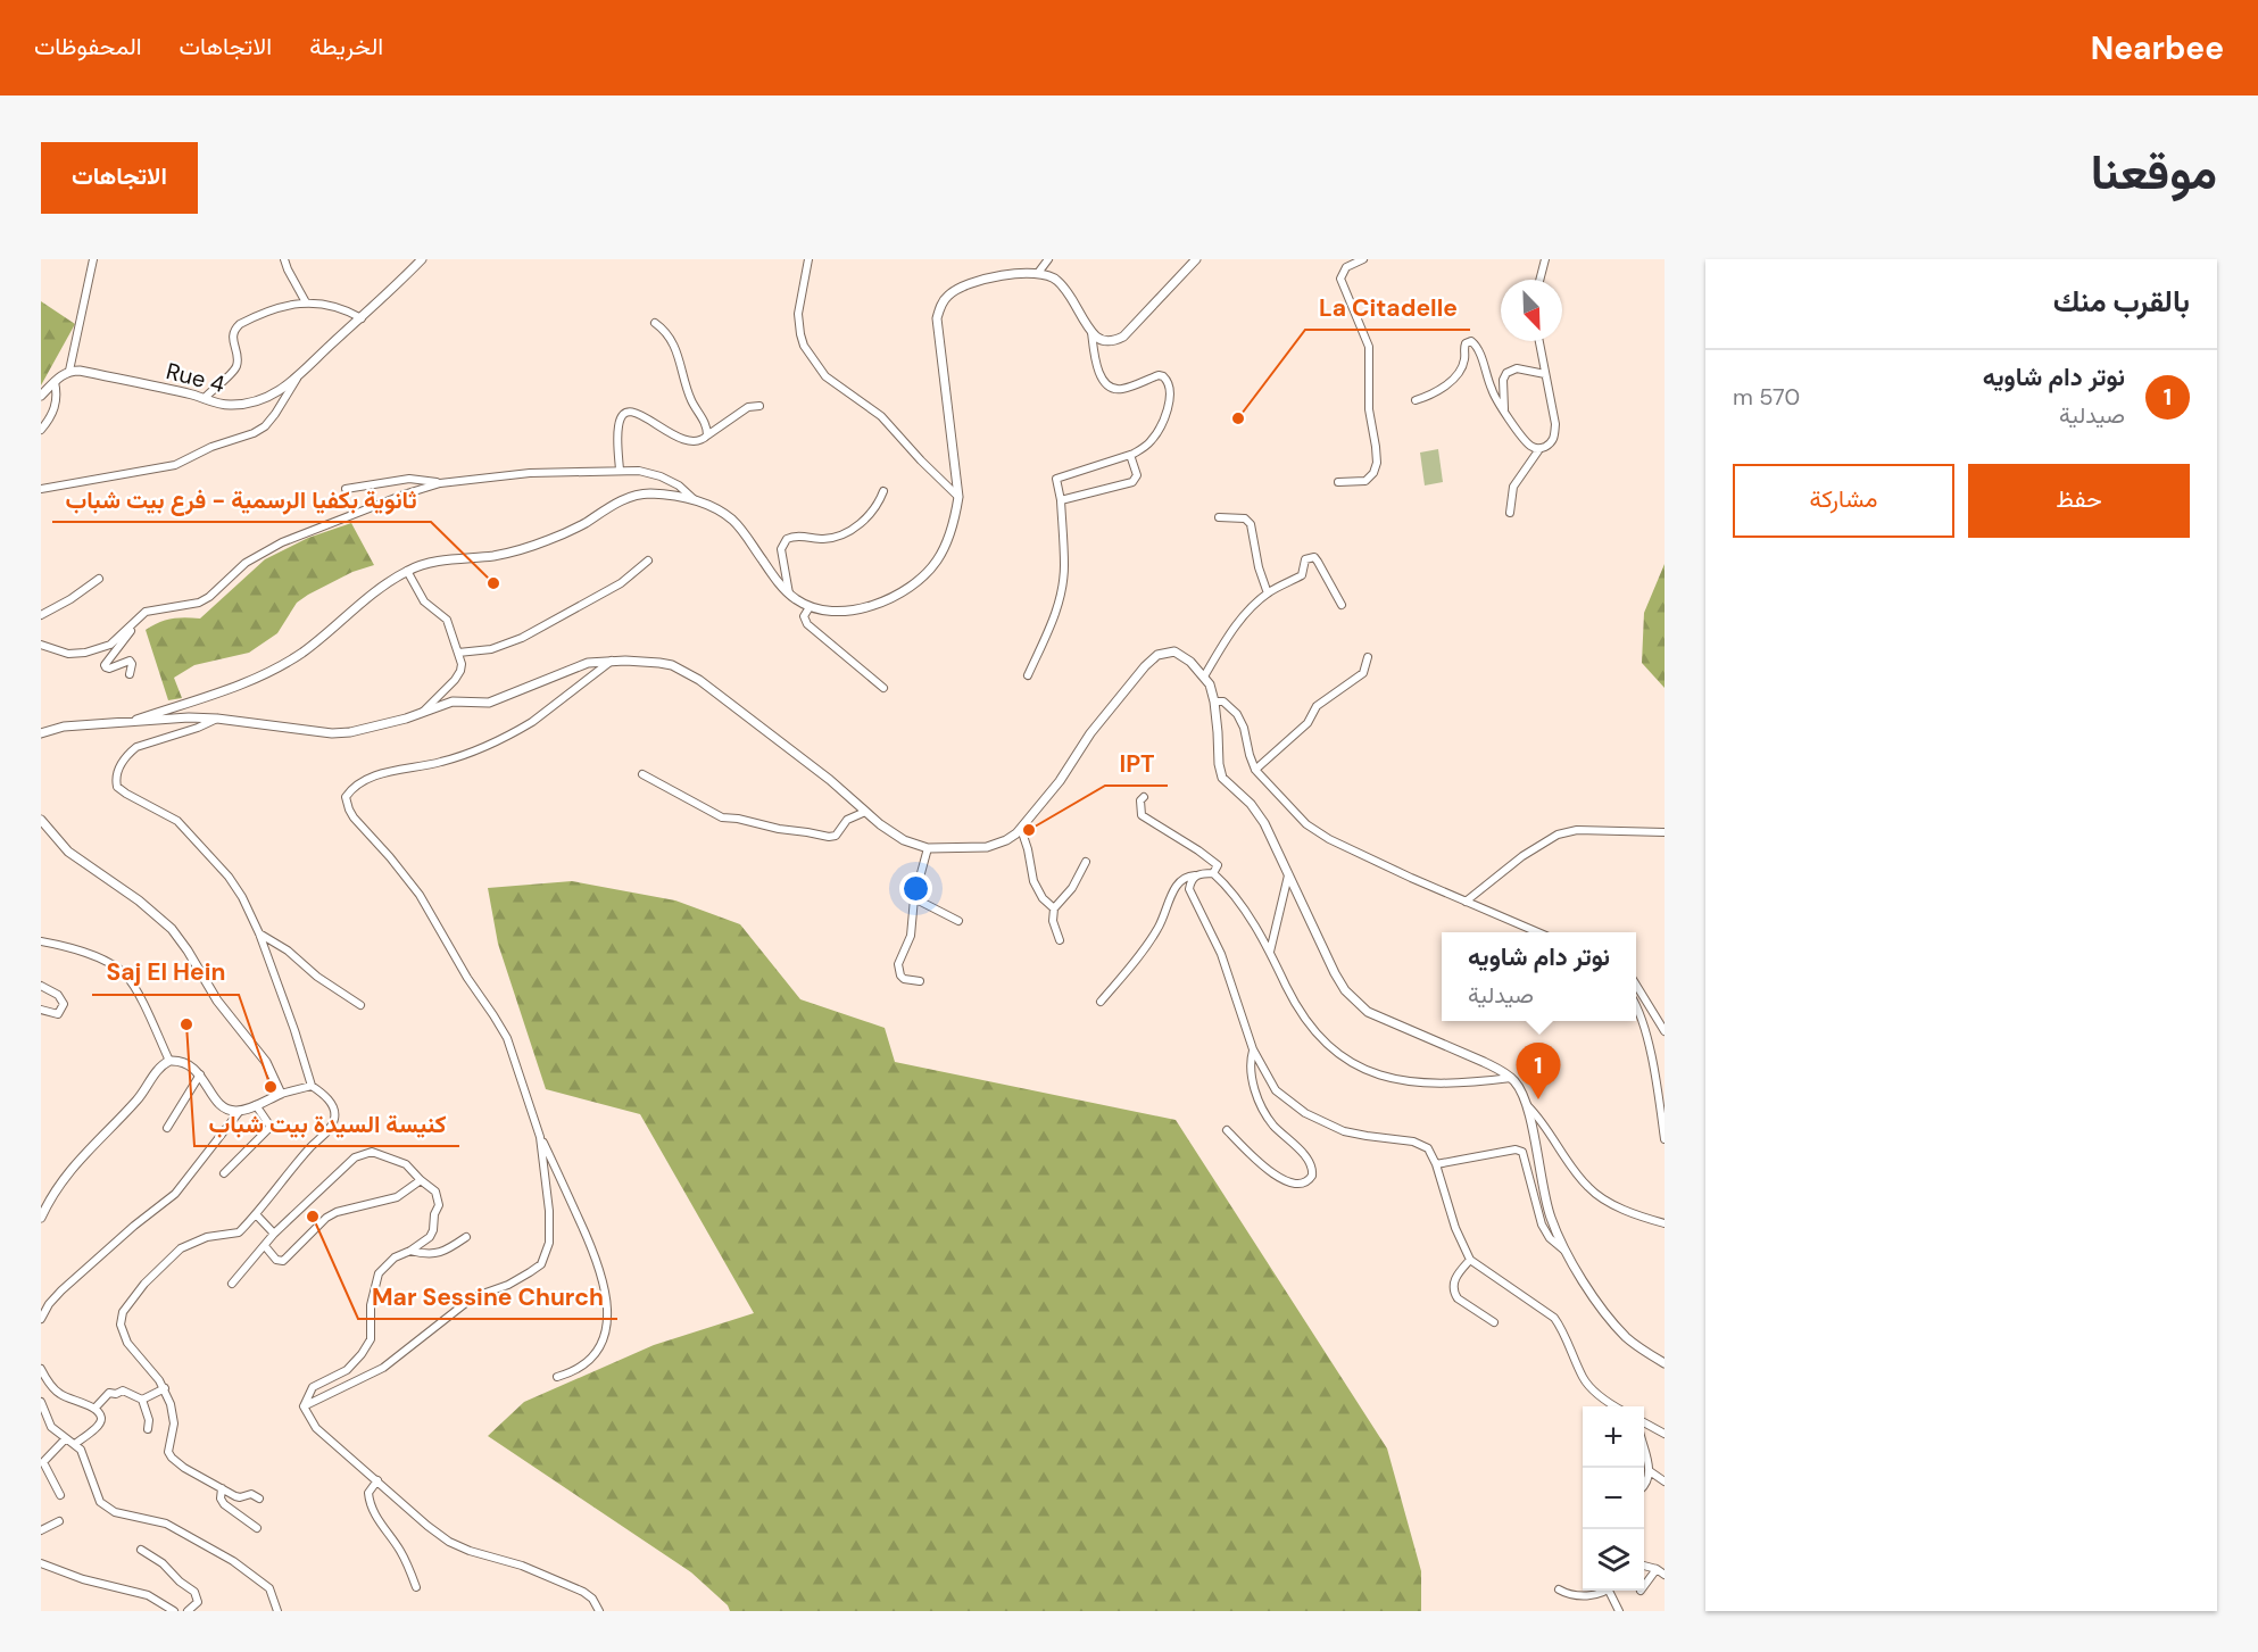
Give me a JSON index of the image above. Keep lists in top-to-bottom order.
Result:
{
  "streets": {
    "street": ["Rue 4"]
  },
  "places": [
    "La Citadelle",
    "ثانوية بكفيا الرسمية - فرع بيت شباب",
    "IPT",
    "كنيسة السيدة بيت شباب",
    "Saj El Hein",
    "Mar Sessine Church"
  ],
  "north": "bottom right",
  "page": {
    "header": "Nearbee",
    "nav": ["الخريطة", "الاتجاهات", "المحفوظات"],
    "title": "موقعنا",
    "buttons": [
      "الاتجاهات",
      ["حفظ", "مشاركة"]
    ],
    "heading": "بالقرب منك",
    "list": [
      {
        "mark": "1",
        "name": "نوتر دام شاويه",
        "note": "صيدلية",
        "value": "570 m"
      }
    ],
    "popup": ["نوتر دام شاويه", "صيدلية"],
    "pins": "1",
    "map_buttons": ["+", "−"]
  }
}
